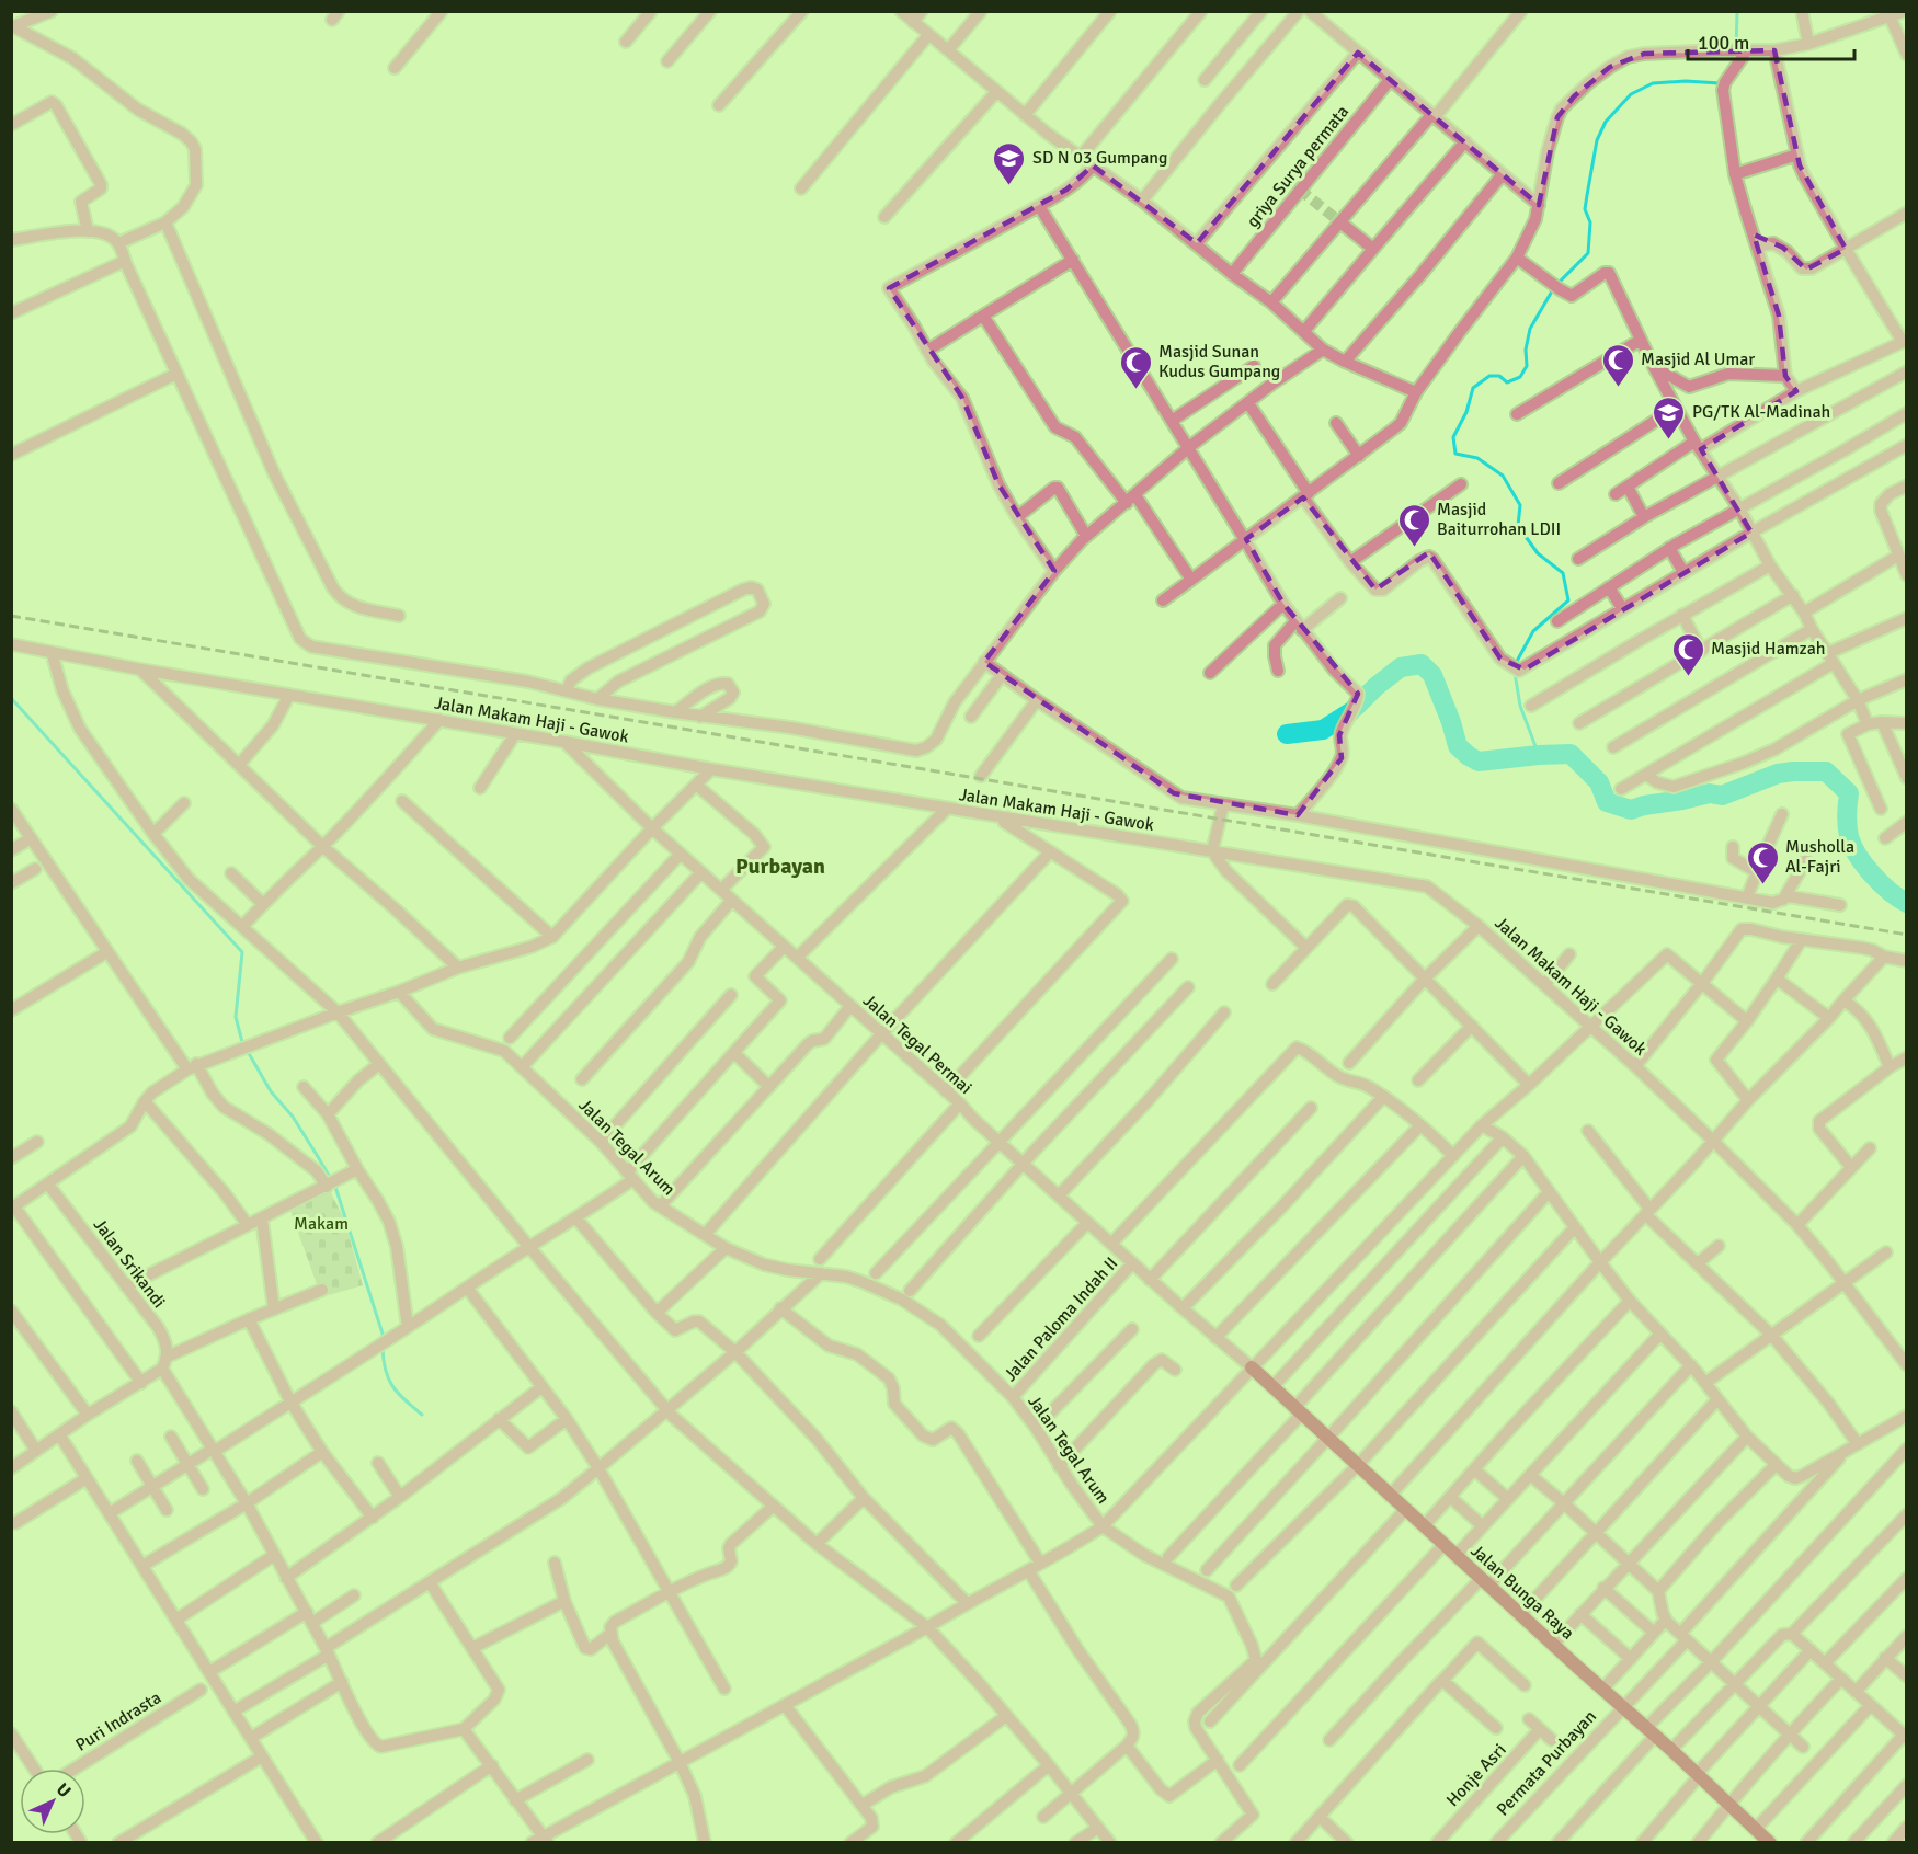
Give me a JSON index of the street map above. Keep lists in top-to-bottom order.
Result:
{
  "streets": {
    "main road": ["Jalan Bunga Raya"],
    "street": [
      "griya Surya permata",
      "Jalan Makam Haji - Gawok",
      "Jalan Tegal Permai",
      "Jalan Tegal Arum",
      "Jalan Srikandi",
      "Jalan Paloma Indah II",
      "Puri Indrasta",
      "Permata Purbayan",
      "Honje Asri"
    ]
  },
  "crossings": [
    ["Jalan Makam Haji - Gawok", "Jalan Tegal Permai"],
    ["Jalan Tegal Permai", "Jalan Paloma Indah II"],
    ["Jalan Tegal Permai", "Jalan Bunga Raya"],
    ["Jalan Tegal Arum", "Jalan Paloma Indah II"],
    ["Jalan Bunga Raya", "Permata Purbayan"]
  ],
  "districts": ["Purbayan"],
  "parks": ["Makam"],
  "places": {
    "school or university": ["SD N 03 Gumpang", "PG/TK Al-Madinah"],
    "mosque": [
      "Masjid Al Umar",
      "Masjid Sunan Kudus Gumpang",
      "Masjid Baiturrohan LDII",
      "Masjid Hamzah",
      "Musholla Al-Fajri"
    ]
  },
  "scale_bar": "100 m",
  "north": "top right"
}
